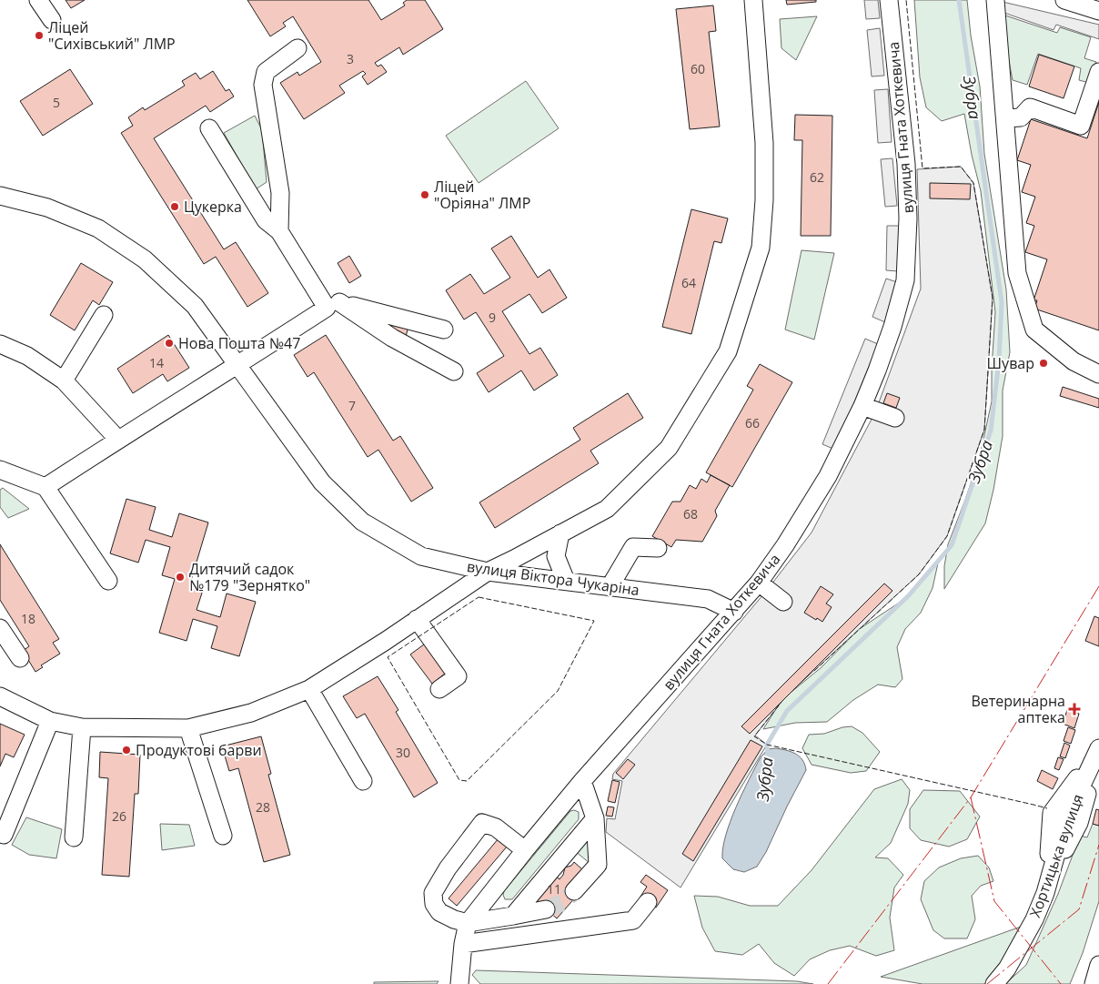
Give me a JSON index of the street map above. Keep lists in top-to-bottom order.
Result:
{
  "streets": {
    "street": ["вулиця Гната Хоткевича", "вулиця Віктора Чукаріна", "Хортицька вулиця"]
  },
  "crossings": [
    ["вулиця Гната Хоткевича", "вулиця Віктора Чукаріна"]
  ],
  "water": ["Зубра"],
  "places": {
    "other": [
      "Ліцей \"Сихівський\" ЛМР",
      "Ліцей \"Оріяна\" ЛМР",
      "Цукерка",
      "Нова Пошта №47",
      "Шувар",
      "Дитячий садок №179 \"Зернятко\"",
      "Продуктові барви"
    ],
    "health": ["Ветеринарна аптека"]
  },
  "house_numbers": [
    "3",
    "60",
    "5",
    "62",
    "64",
    "9",
    "14",
    "7",
    "66",
    "68",
    "18",
    "30",
    "28",
    "26",
    "11"
  ]
}
